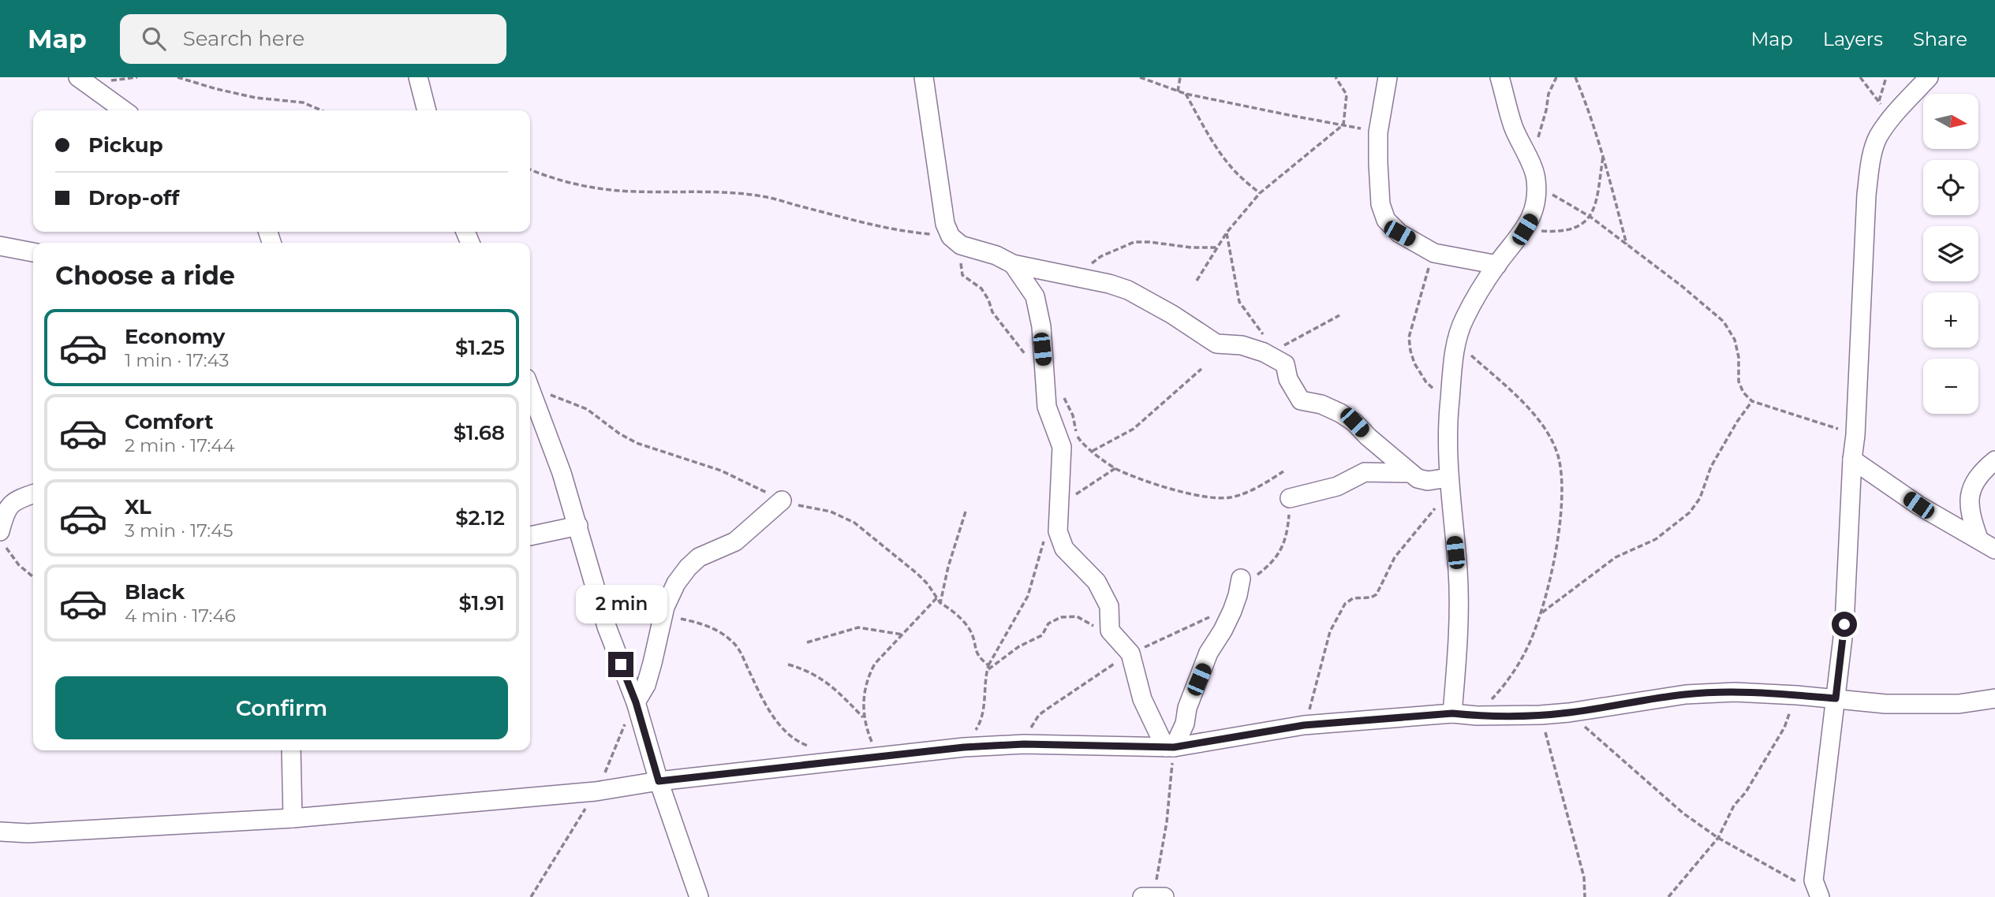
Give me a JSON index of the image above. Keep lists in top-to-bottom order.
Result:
{
  "north": "right",
  "page": {
    "header": "Map",
    "search": "Search here",
    "nav": ["Map", "Layers", "Share"],
    "map_buttons": ["+", "−"],
    "banner": ["Pickup", "Drop-off"],
    "heading": "Choose a ride",
    "list": [
      {
        "name": "Economy",
        "note": "1 min · 17:43",
        "value": "$1.25"
      },
      {
        "name": "Comfort",
        "note": "2 min · 17:44",
        "value": "$1.68"
      },
      {
        "name": "XL",
        "note": "3 min · 17:45",
        "value": "$2.12"
      },
      {
        "name": "Black",
        "note": "4 min · 17:46",
        "value": "$1.91"
      }
    ],
    "bubble": "2 min",
    "buttons": "Confirm"
  }
}
